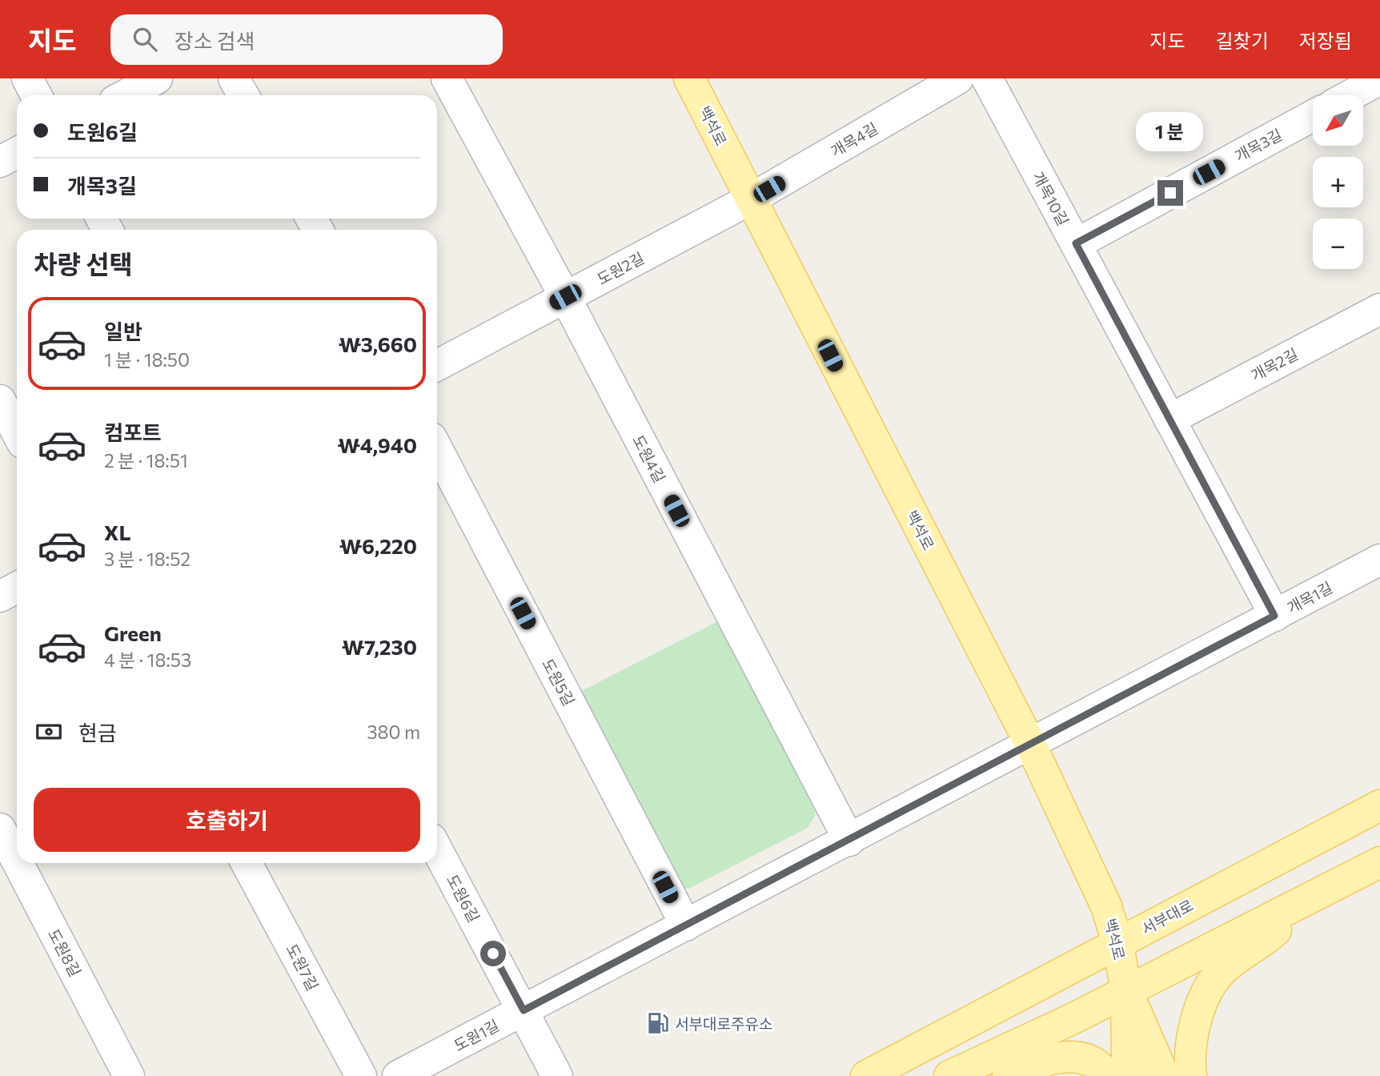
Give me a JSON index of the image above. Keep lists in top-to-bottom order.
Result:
{
  "streets": {
    "main road": ["백석로", "서부대로"],
    "street": [
      "개목4길",
      "개목3길",
      "개목10길",
      "도원2길",
      "개목2길",
      "도원4길",
      "개목1길",
      "도원5길",
      "도원6길",
      "도원8길",
      "도원7길",
      "도원1길"
    ]
  },
  "crossings": [
    ["백석로", "개목4길"],
    ["백석로", "도원2길"],
    ["백석로", "개목1길"],
    ["백석로", "서부대로"],
    ["백석로", "도원1길"],
    ["개목4길", "도원2길"],
    ["개목3길", "개목10길"],
    ["개목10길", "개목2길"],
    ["개목10길", "개목1길"],
    ["도원2길", "도원4길"],
    ["도원4길", "도원1길"],
    ["개목1길", "도원1길"],
    ["도원5길", "도원1길"],
    ["도원6길", "도원1길"]
  ],
  "places": {
    "fuel station": ["서부대로주유소"]
  },
  "north": "bottom left",
  "page": {
    "header": "지도",
    "search": "장소 검색",
    "nav": ["지도", "길찾기", "저장됨"],
    "map_buttons": ["+", "−"],
    "banner": ["도원6길", "개목3길"],
    "bubble": "1 분",
    "heading": "차량 선택",
    "list": [
      {
        "name": "일반",
        "note": "1 분 · 18:50",
        "value": "₩3,660"
      },
      {
        "name": "컴포트",
        "note": "2 분 · 18:51",
        "value": "₩4,940"
      },
      {
        "name": "XL",
        "note": "3 분 · 18:52",
        "value": "₩6,220"
      },
      {
        "name": "Green",
        "note": "4 분 · 18:53",
        "value": "₩7,230"
      }
    ],
    "pay": ["현금", "380 m"],
    "buttons": "호출하기"
  }
}
